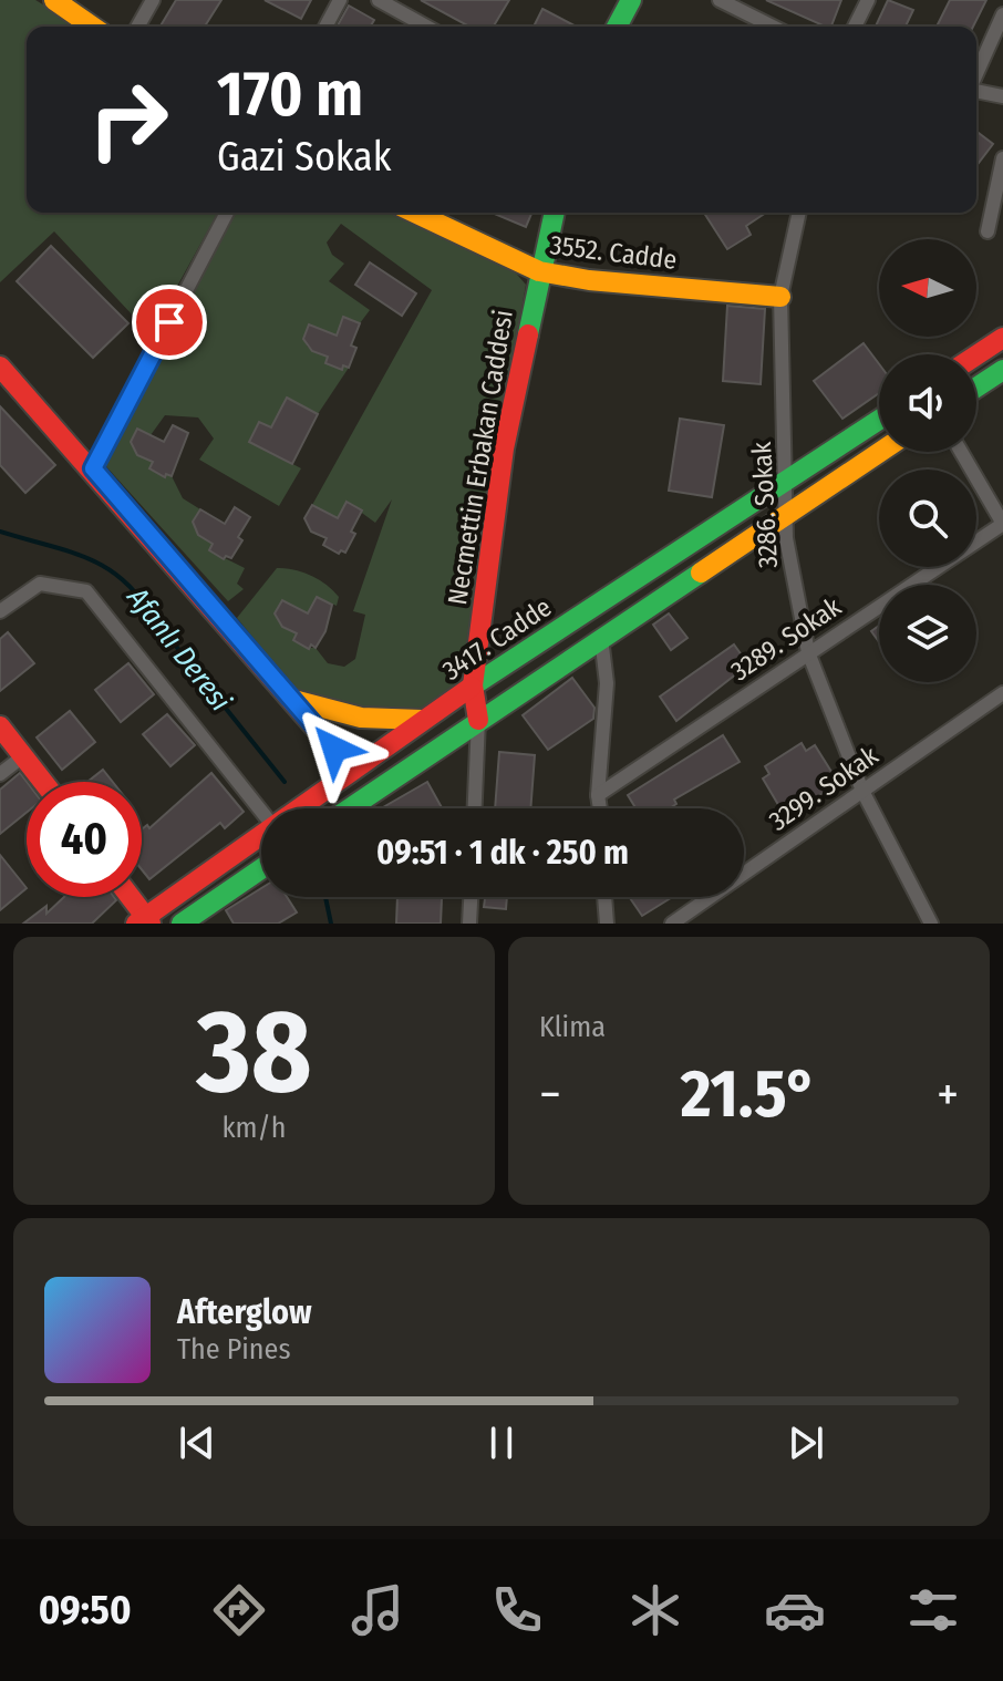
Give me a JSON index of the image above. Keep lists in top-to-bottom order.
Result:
{
  "streets": {
    "street": [
      "3552. Cadde",
      "Necmettin Erbakan Caddesi",
      "3286. Sokak",
      "3417. Cadde",
      "3289. Sokak",
      "3299. Sokak"
    ]
  },
  "crossings": [
    ["3552. Cadde", "Necmettin Erbakan Caddesi"],
    ["3552. Cadde", "3286. Sokak"],
    ["Necmettin Erbakan Caddesi", "3417. Cadde"],
    ["3286. Sokak", "3417. Cadde"],
    ["3286. Sokak", "3289. Sokak"],
    ["3286. Sokak", "3299. Sokak"]
  ],
  "water": ["Afanlı Deresi"],
  "north": "left",
  "page": {
    "turn": ["170 m", "Gazi Sokak"],
    "limit": "40",
    "trip": "09:51 · 1 dk · 250 m",
    "tile": [
      ["38", "km/h"],
      "Klima"
    ],
    "heat": ["−", "21.5°", "+"],
    "song": ["Afterglow", "The Pines"],
    "tabs": "09:50"
  }
}
